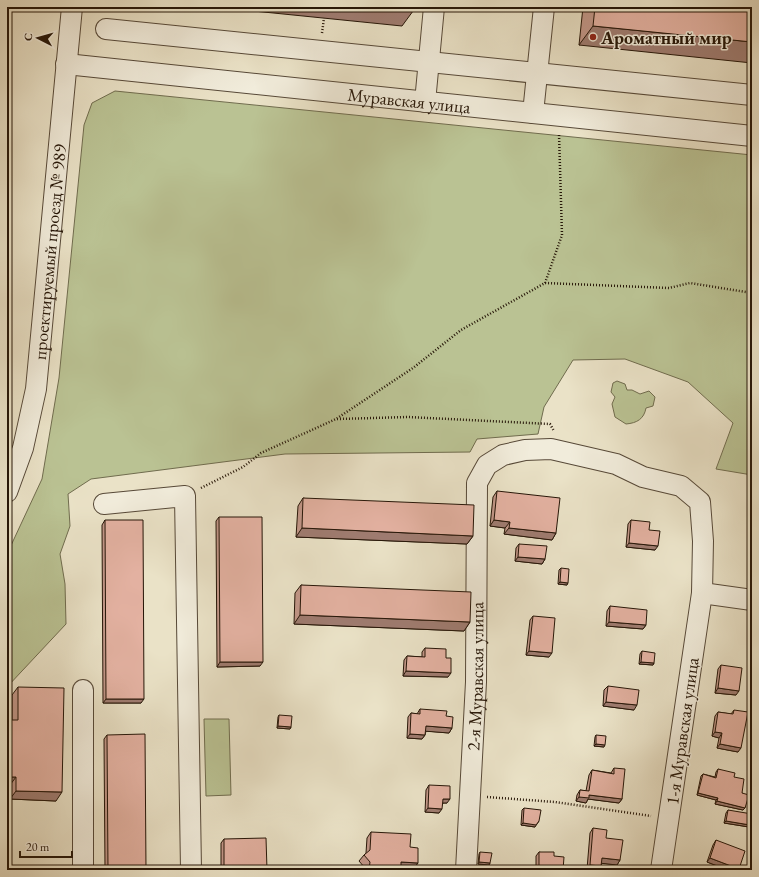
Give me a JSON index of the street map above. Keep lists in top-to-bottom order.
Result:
{
  "streets": {
    "street": [
      "Муравская улица",
      "проектируемый проезд № 989",
      "2-я Муравская улица",
      "1-я Муравская улица"
    ]
  },
  "crossings": [
    ["Муравская улица", "проектируемый проезд № 989"],
    ["2-я Муравская улица", "1-я Муравская улица"]
  ],
  "places": ["Ароматный мир"],
  "scale_bar": "20 m",
  "north": "left"
}
